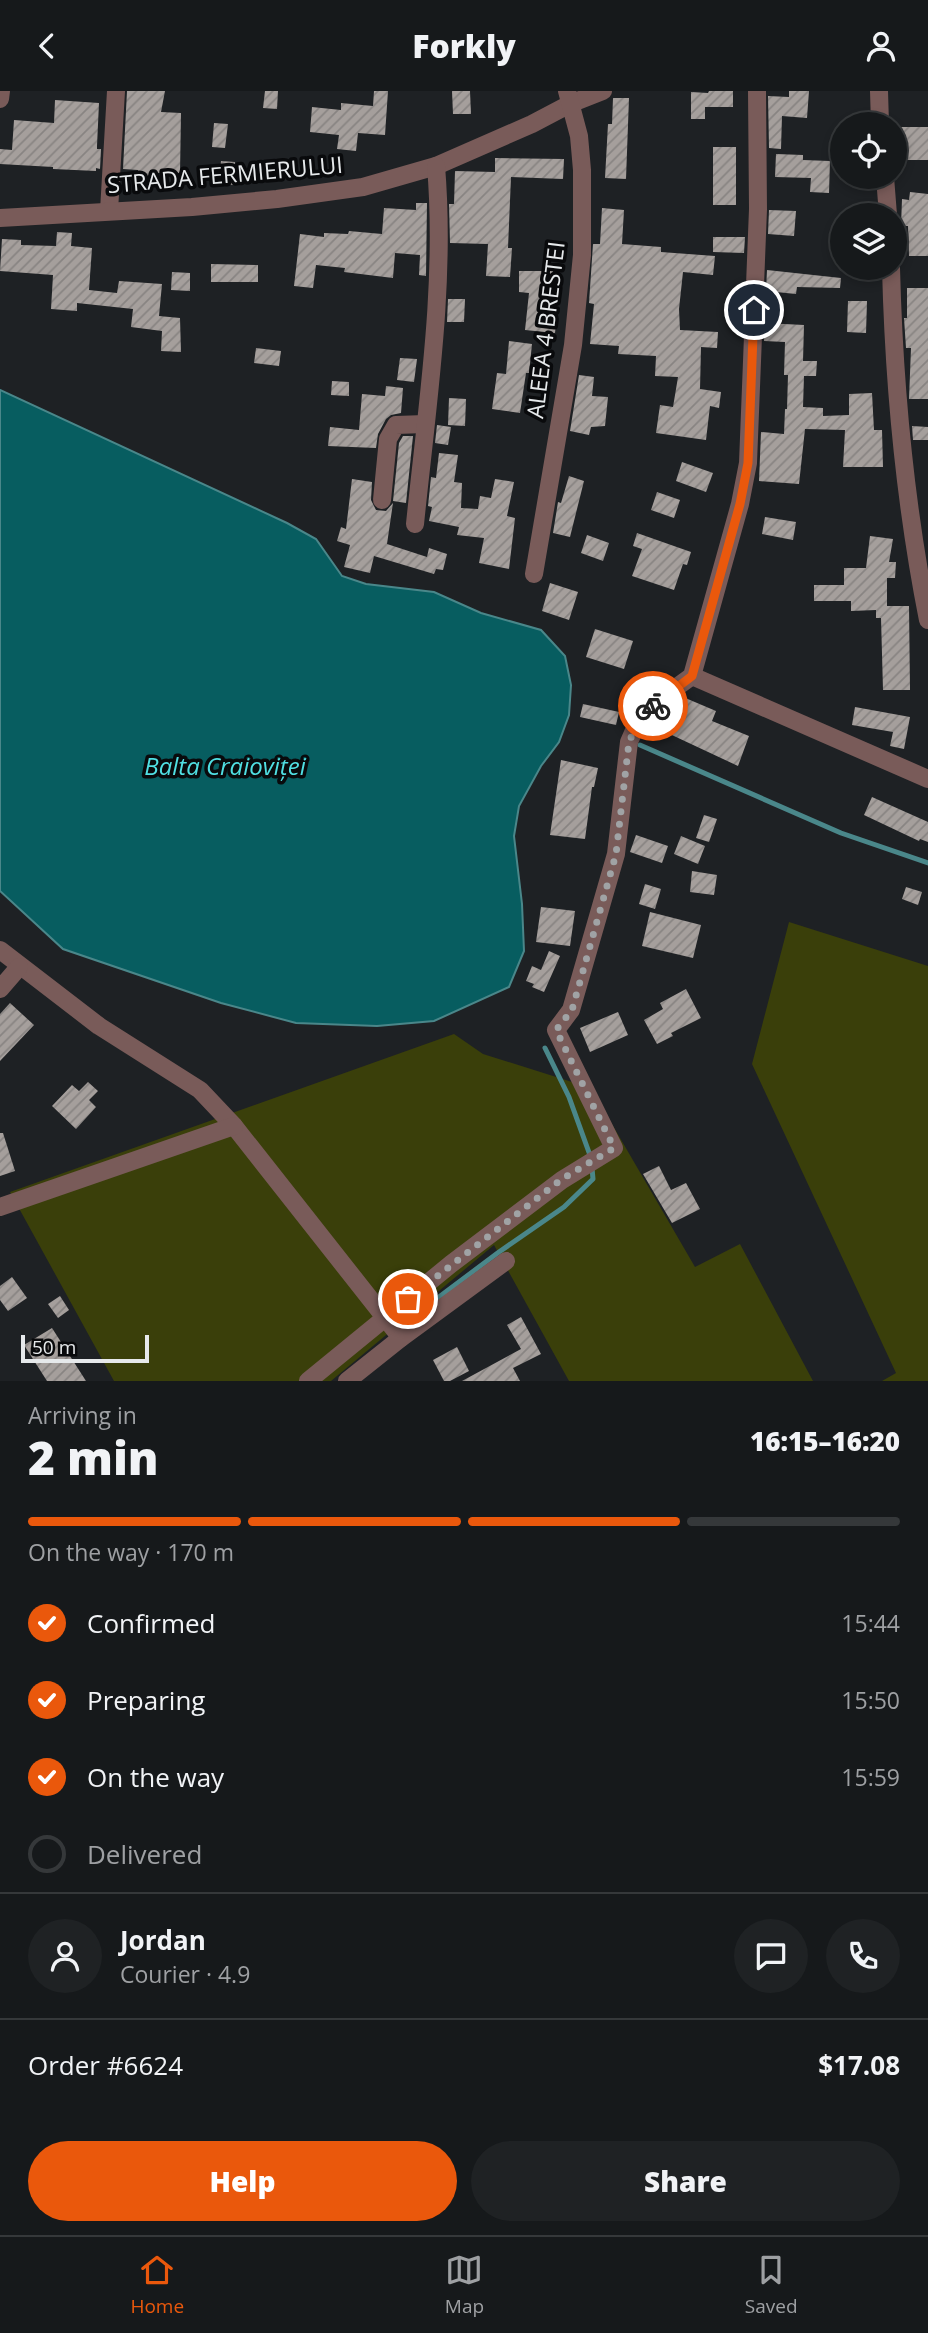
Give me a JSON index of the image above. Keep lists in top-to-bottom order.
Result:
{
  "streets": {
    "street": ["STRADA FERMIERULUI", "ALEEA 4 BRESTEI"]
  },
  "crossings": [
    ["STRADA FERMIERULUI", "ALEEA 4 BRESTEI"]
  ],
  "water": ["Balta Craioviței"],
  "scale_bar": "50 m",
  "page": {
    "header": "Forkly",
    "scale": "50 m",
    "heading": ["2 min", "Arriving in", "16:15–16:20"],
    "panel": [
      "Jordan",
      "Courier · 4.9",
      "Order #6624",
      "$17.08"
    ],
    "bar": "On the way · 170 m",
    "list": [
      ["Confirmed", "15:44"],
      ["Preparing", "15:50"],
      ["On the way", "15:59"],
      "Delivered"
    ],
    "buttons": ["Help", "Share"],
    "tabs": ["Home", "Map", "Saved"]
  }
}
